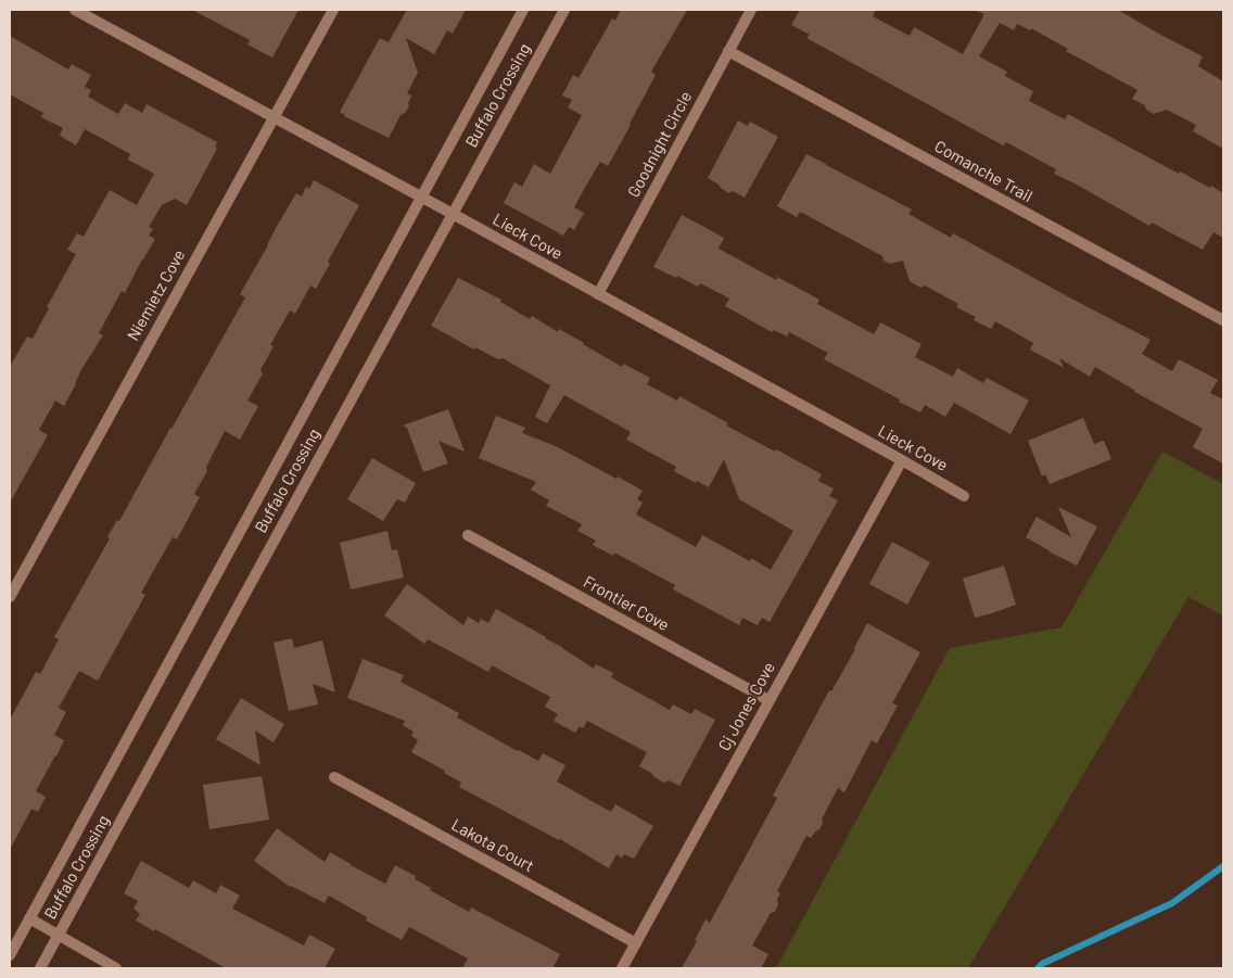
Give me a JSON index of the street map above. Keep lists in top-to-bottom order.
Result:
{
  "streets": {
    "street": [
      "Buffalo Crossing",
      "Goodnight Circle",
      "Comanche Trail",
      "Lieck Cove",
      "Niemietz Cove",
      "Frontier Cove",
      "Cj Jones Cove",
      "Lakota Court"
    ]
  },
  "crossings": [
    ["Buffalo Crossing", "Lieck Cove"],
    ["Goodnight Circle", "Comanche Trail"],
    ["Goodnight Circle", "Lieck Cove"],
    ["Lieck Cove", "Niemietz Cove"],
    ["Lieck Cove", "Cj Jones Cove"],
    ["Frontier Cove", "Cj Jones Cove"],
    ["Cj Jones Cove", "Lakota Court"]
  ]
}
